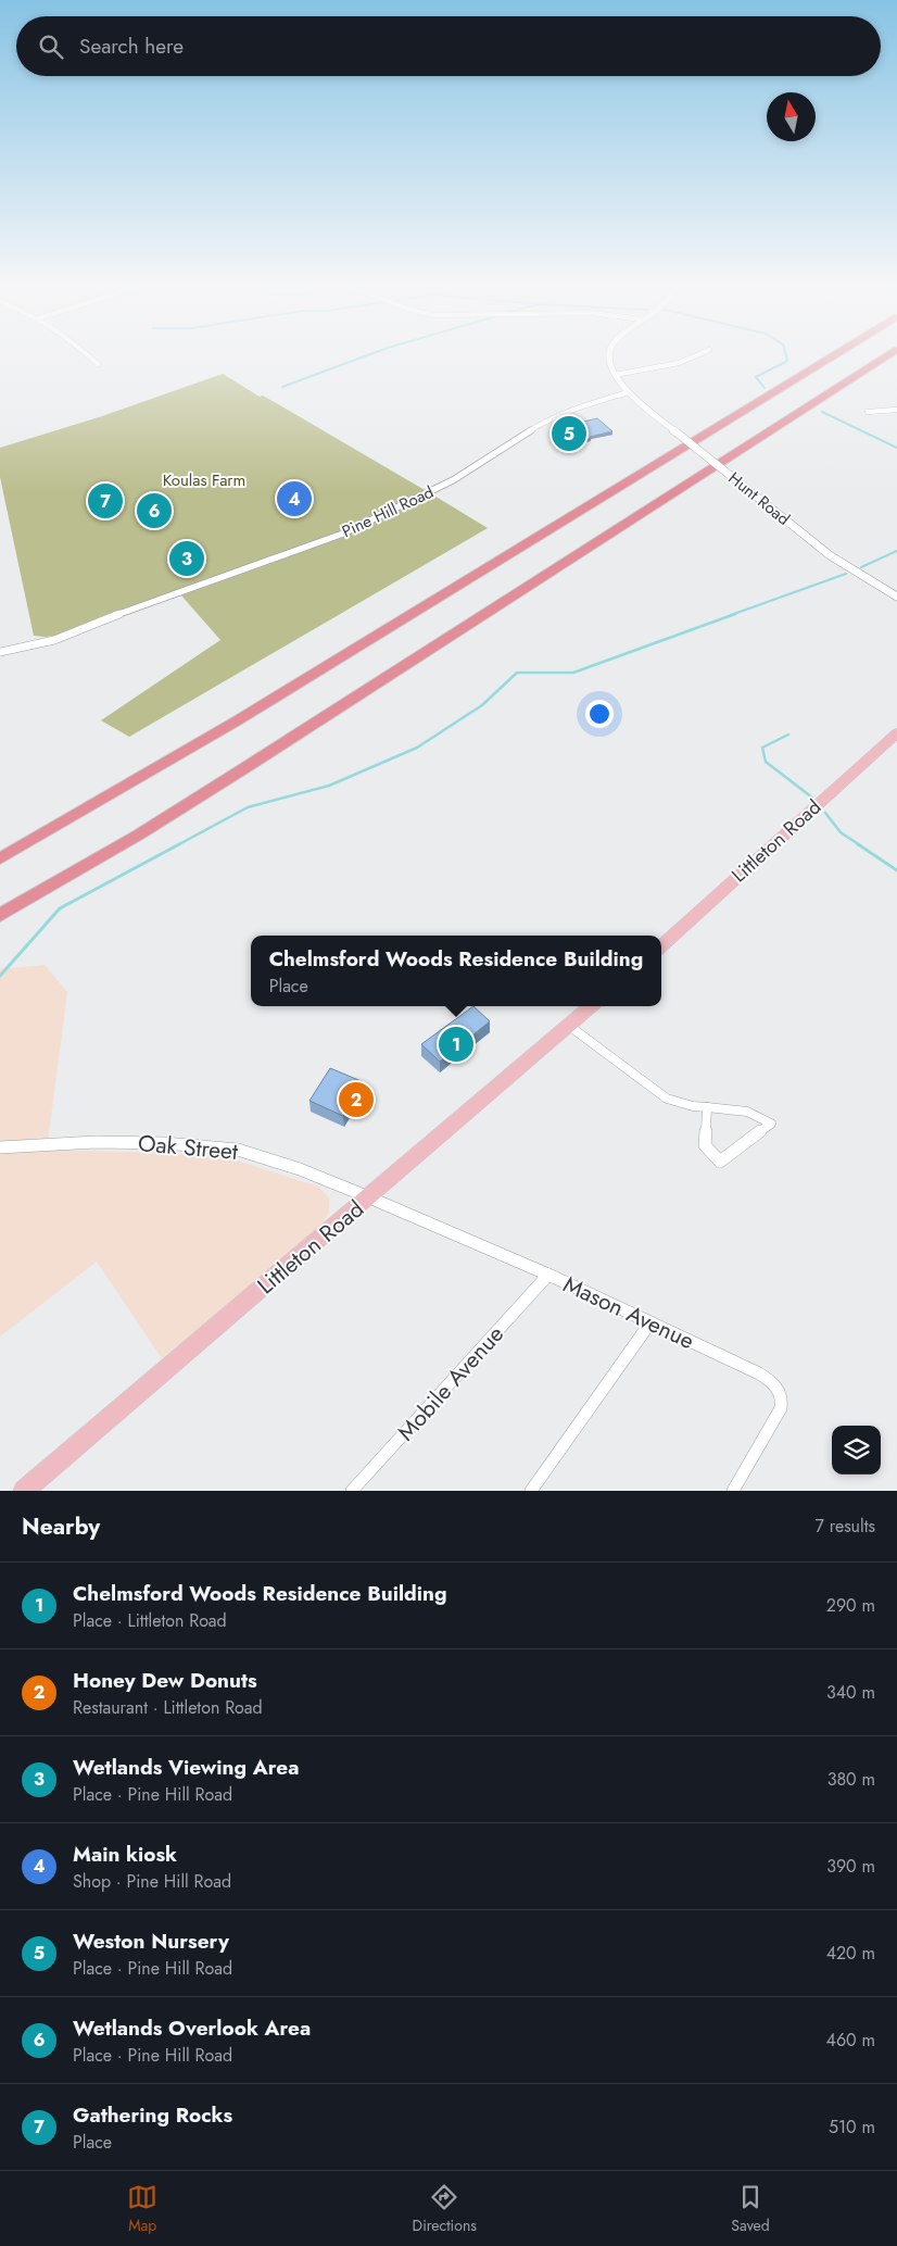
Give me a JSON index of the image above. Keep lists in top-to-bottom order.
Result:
{
  "streets": {
    "main road": ["Littleton Road"],
    "street": [
      "Hunt Road",
      "Pine Hill Road",
      "Oak Street",
      "Mason Avenue",
      "Mobile Avenue"
    ]
  },
  "crossings": [
    ["Hunt Road", "Pine Hill Road"],
    ["Littleton Road", "Oak Street"],
    ["Littleton Road", "Mason Avenue"],
    ["Oak Street", "Mason Avenue"],
    ["Mason Avenue", "Mobile Avenue"]
  ],
  "parks": ["Koulas Farm"],
  "north": "top",
  "page": {
    "search": "Search here",
    "pins": [
      "5",
      "4",
      "7",
      "6",
      "3",
      "1",
      "2"
    ],
    "popup": ["Chelmsford Woods Residence Building", "Place"],
    "heading": ["Nearby", "7 results"],
    "list": [
      {
        "mark": "1",
        "name": "Chelmsford Woods Residence Building",
        "note": "Place · Littleton Road",
        "value": "290 m"
      },
      {
        "mark": "2",
        "name": "Honey Dew Donuts",
        "note": "Restaurant · Littleton Road",
        "value": "340 m"
      },
      {
        "mark": "3",
        "name": "Wetlands Viewing Area",
        "note": "Place · Pine Hill Road",
        "value": "380 m"
      },
      {
        "mark": "4",
        "name": "Main kiosk",
        "note": "Shop · Pine Hill Road",
        "value": "390 m"
      },
      {
        "mark": "5",
        "name": "Weston Nursery",
        "note": "Place · Pine Hill Road",
        "value": "420 m"
      },
      {
        "mark": "6",
        "name": "Wetlands Overlook Area",
        "note": "Place · Pine Hill Road",
        "value": "460 m"
      },
      {
        "mark": "7",
        "name": "Gathering Rocks",
        "note": "Place",
        "value": "510 m"
      }
    ],
    "nav": ["Map", "Directions", "Saved"]
  }
}
